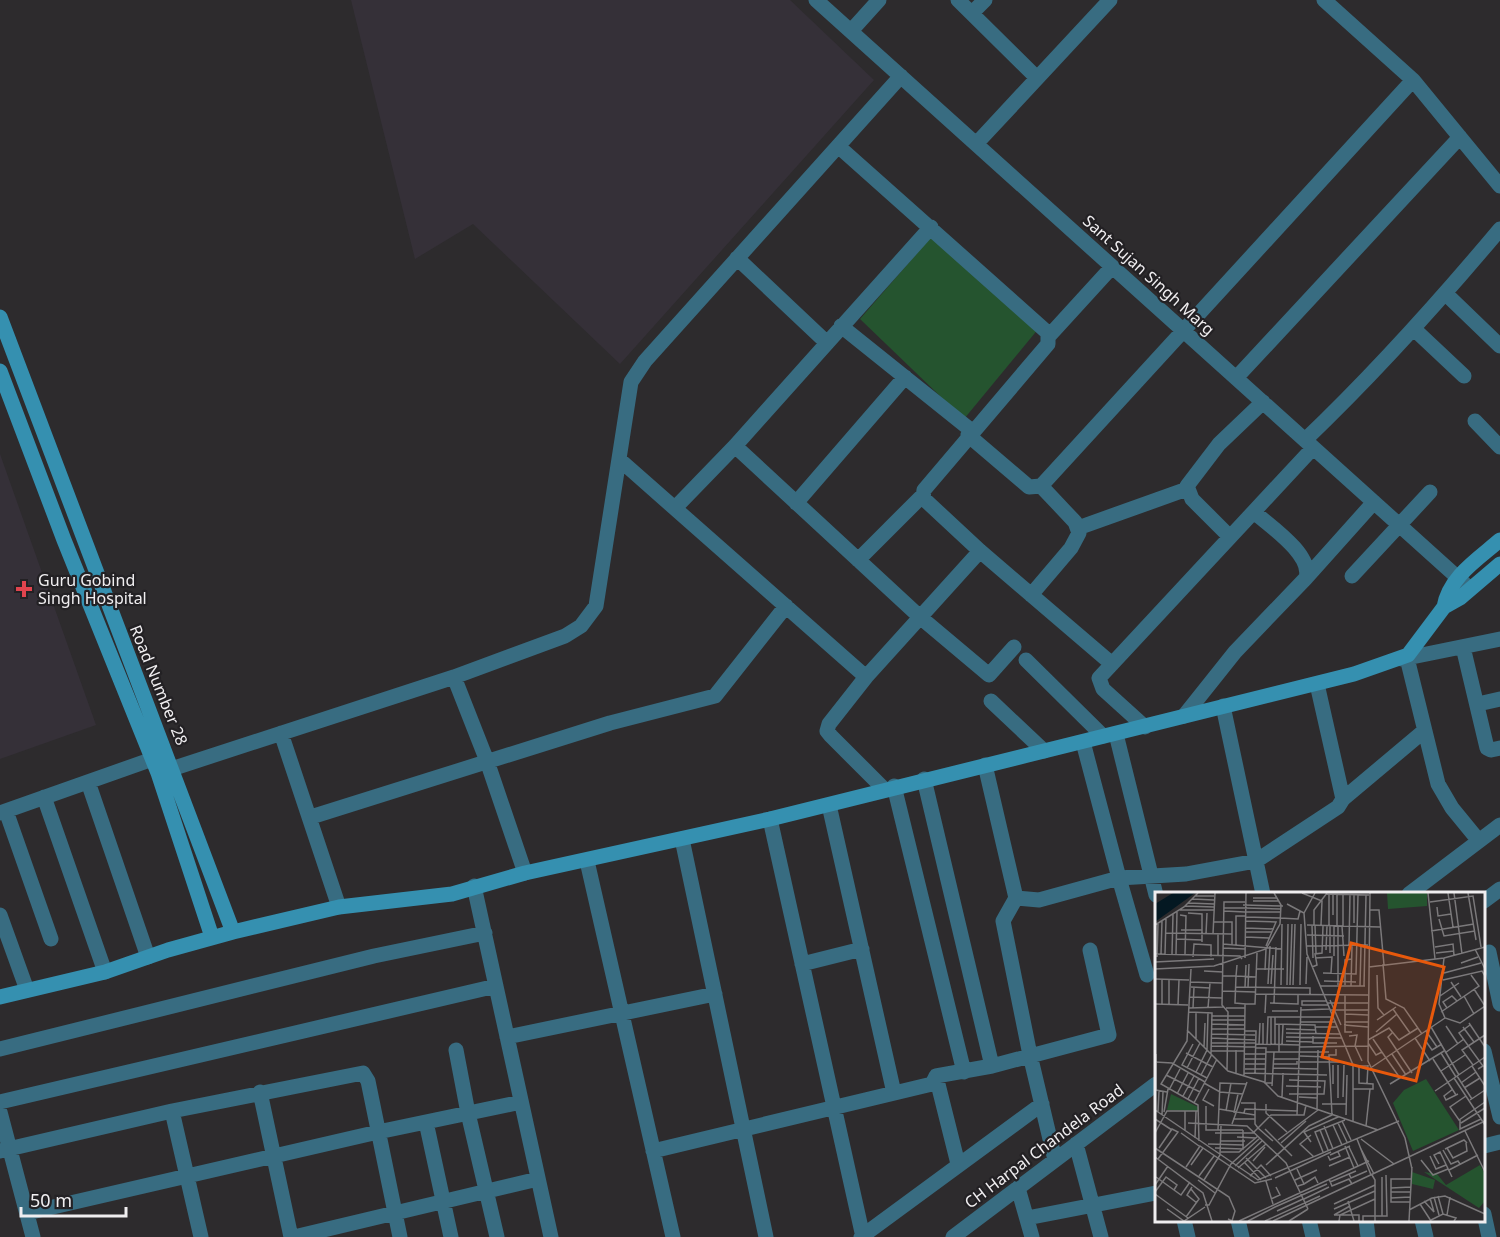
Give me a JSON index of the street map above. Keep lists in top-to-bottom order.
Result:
{
  "streets": {
    "street": ["Sant Sujan Singh Marg", "Road Number 28", "CH Harpal Chandela Road"]
  },
  "places": {
    "health": ["Guru Gobind Singh Hospital"]
  },
  "scale_bar": "50 m"
}
